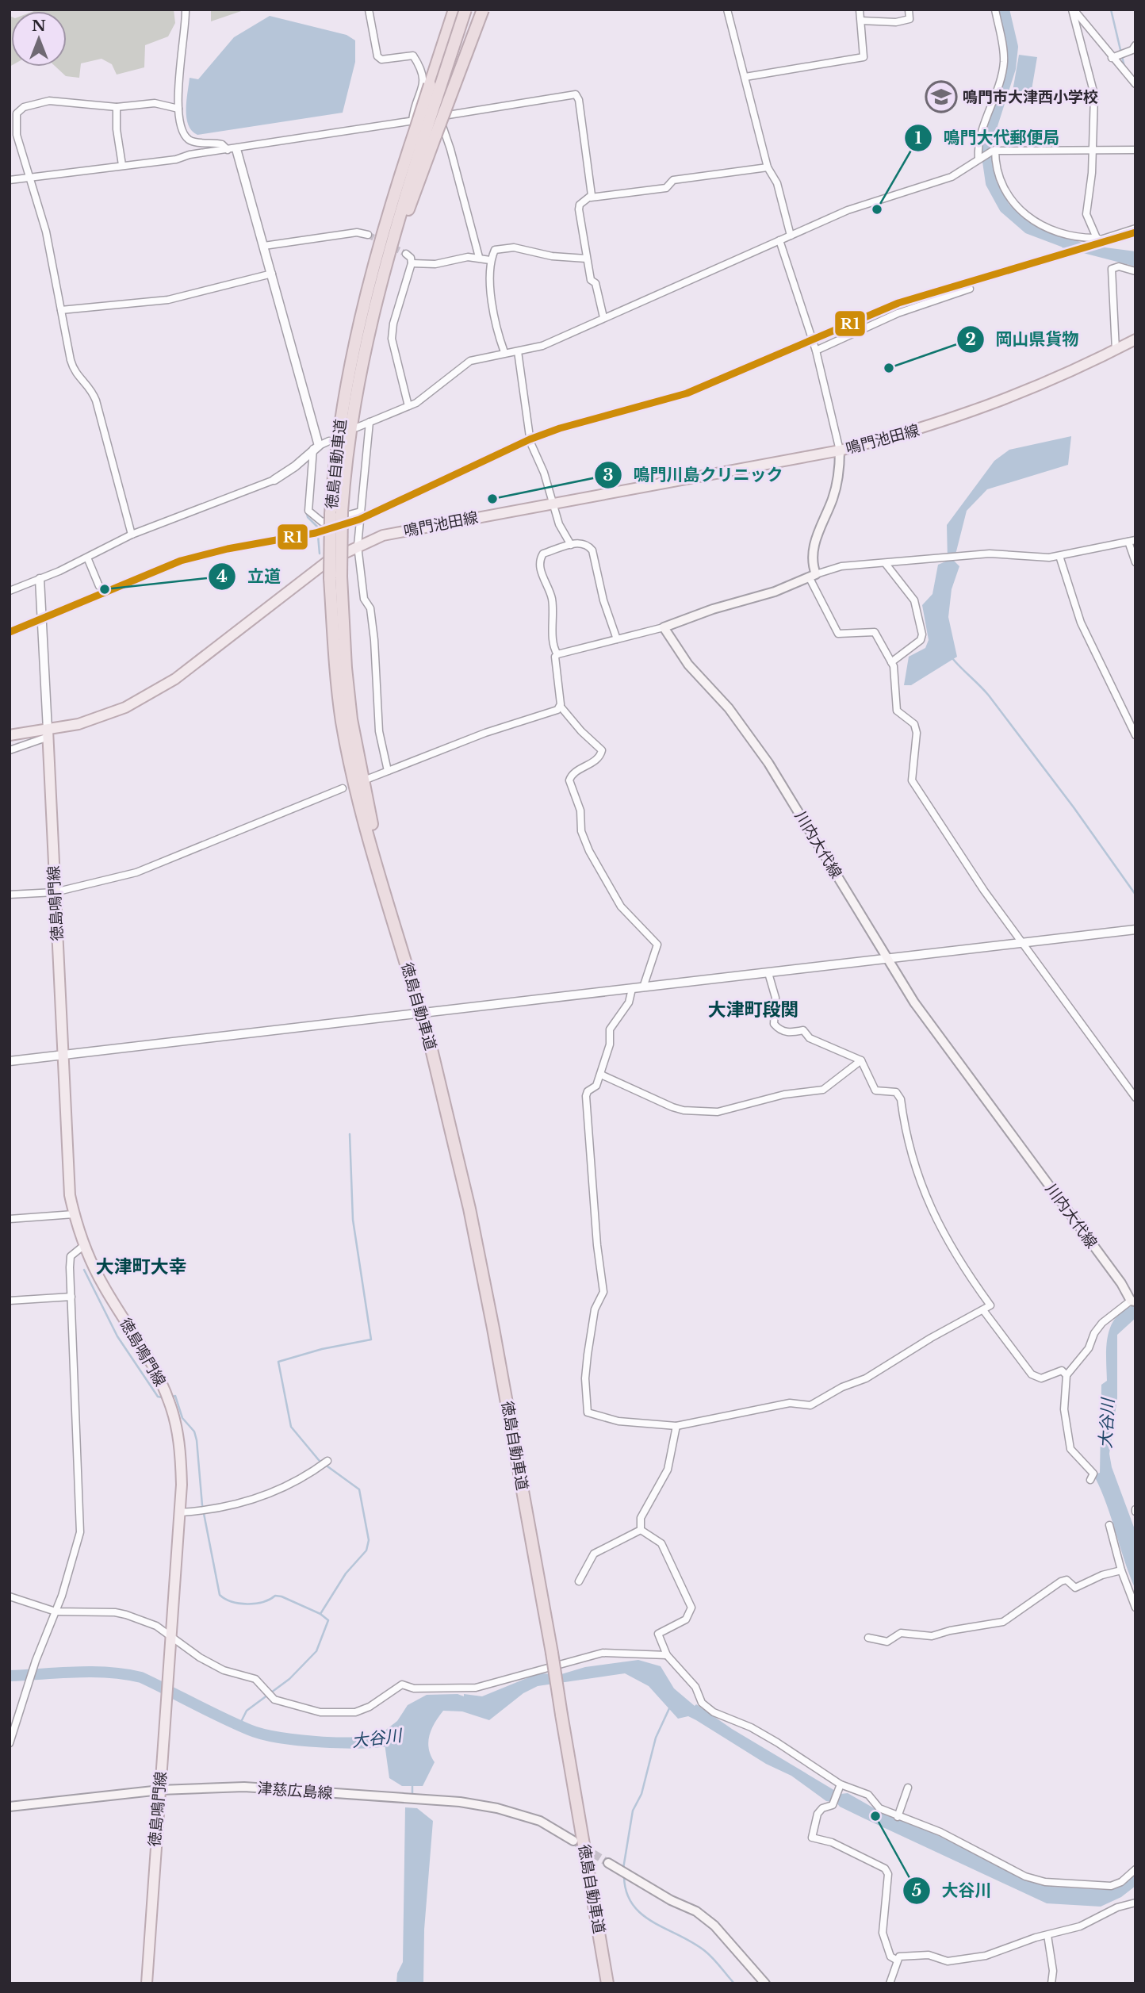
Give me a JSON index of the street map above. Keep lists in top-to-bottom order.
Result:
{
  "streets": {
    "highway": ["徳島自動車道"],
    "main road": [
      "鳴門池田線",
      "川内大代線",
      "徳島鳴門線",
      "津慈広島線"
    ]
  },
  "crossings": [
    ["鳴門池田線", "徳島鳴門線"],
    ["徳島鳴門線", "津慈広島線"]
  ],
  "districts": ["大津町段関", "大津町大幸"],
  "water": ["大谷川"],
  "places": {
    "school or university": ["鳴門市大津西小学校"],
    "other": [
      "鳴門大代郵便局",
      "岡山県貨物",
      "鳴門川島クリニック",
      "立道",
      "大谷川"
    ]
  },
  "lines": ["transit line R1"],
  "north": "top"
}
